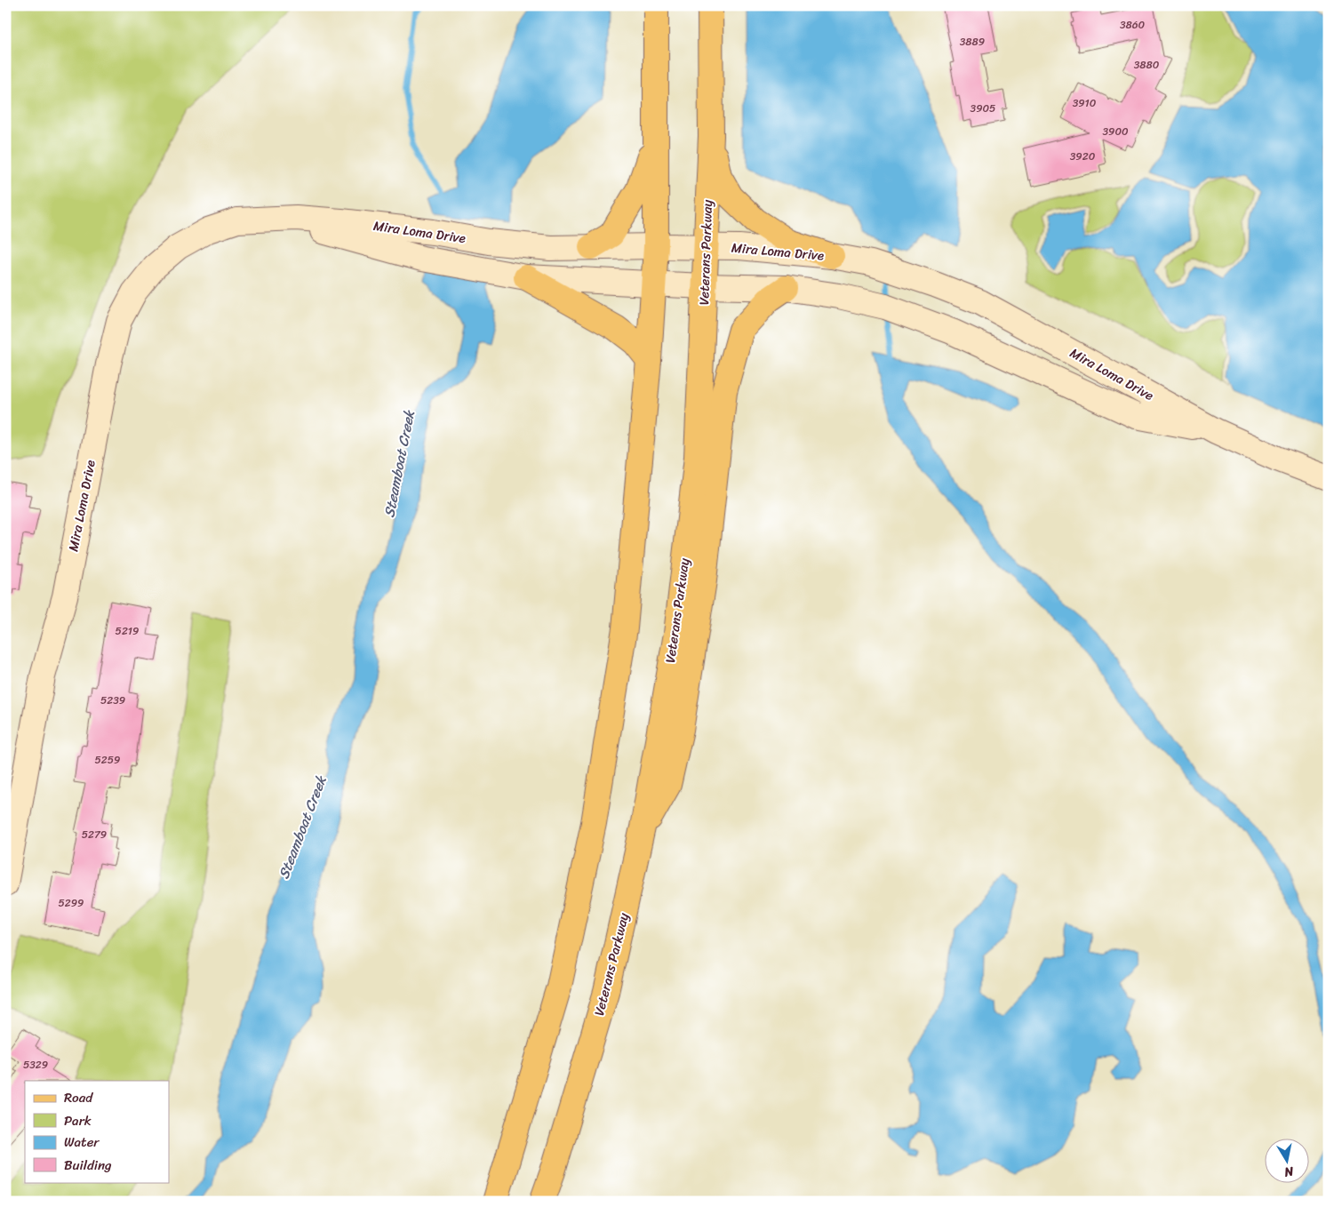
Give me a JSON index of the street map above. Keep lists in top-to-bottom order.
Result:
{
  "streets": {
    "main road": ["Veterans Parkway"],
    "street": ["Mira Loma Drive"]
  },
  "crossings": [
    ["Mira Loma Drive", "Veterans Parkway"]
  ],
  "water": ["Steamboat Creek"],
  "house_numbers": [
    "3860",
    "3889",
    "3880",
    "3910",
    "3905",
    "3900",
    "3920",
    "5219",
    "5239",
    "5259",
    "5279",
    "5299",
    "5329"
  ],
  "legend": [
    "Road",
    "Park",
    "Water",
    "Building"
  ],
  "north": "bottom"
}
